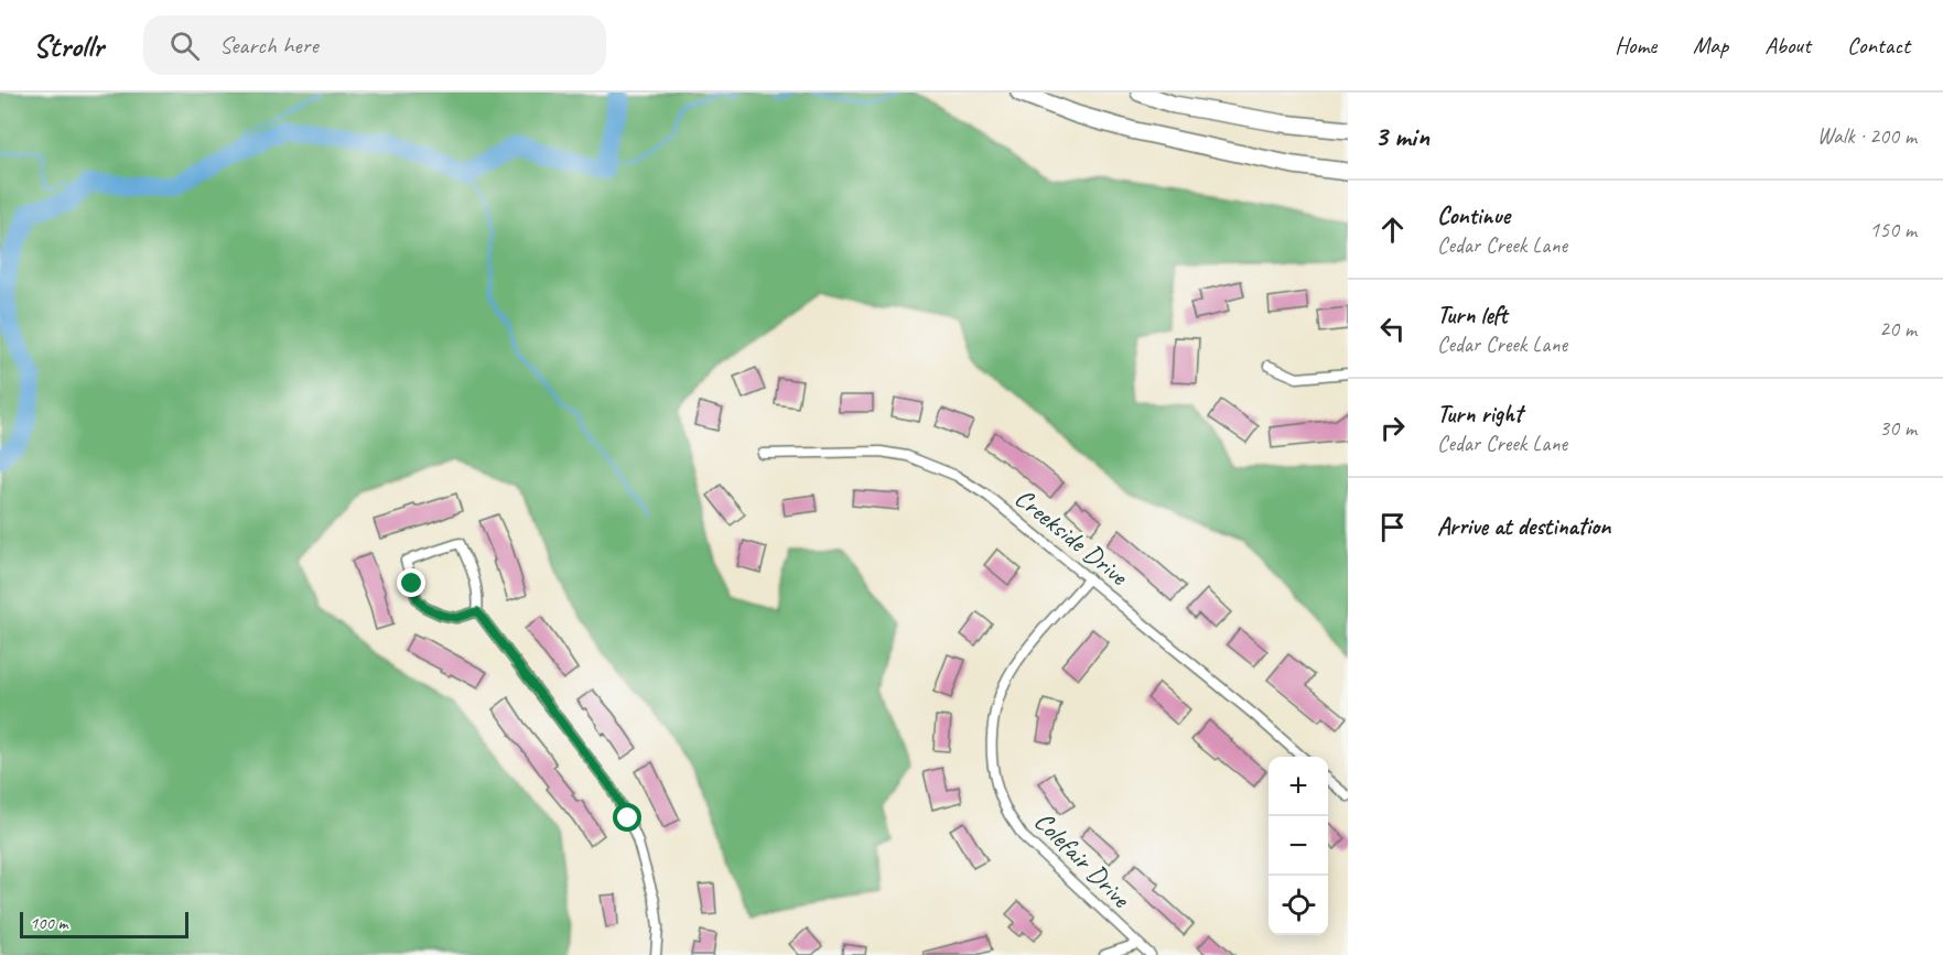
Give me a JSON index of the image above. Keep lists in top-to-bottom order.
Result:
{
  "streets": {
    "street": ["Creekside Drive", "Colefair Drive"]
  },
  "crossings": [
    ["Creekside Drive", "Colefair Drive"]
  ],
  "scale_bar": "100 m",
  "page": {
    "header": "Strollr",
    "search": "Search here",
    "nav": [
      "Home",
      "Map",
      "About",
      "Contact"
    ],
    "heading": ["3 min", "Walk · 200 m"],
    "list": [
      ["Continue", "Cedar Creek Lane", "150 m"],
      ["Turn left", "Cedar Creek Lane", "20 m"],
      ["Turn right", "Cedar Creek Lane", "30 m"],
      "Arrive at destination"
    ],
    "map_buttons": ["+", "−"],
    "scale": "100 m"
  }
}
